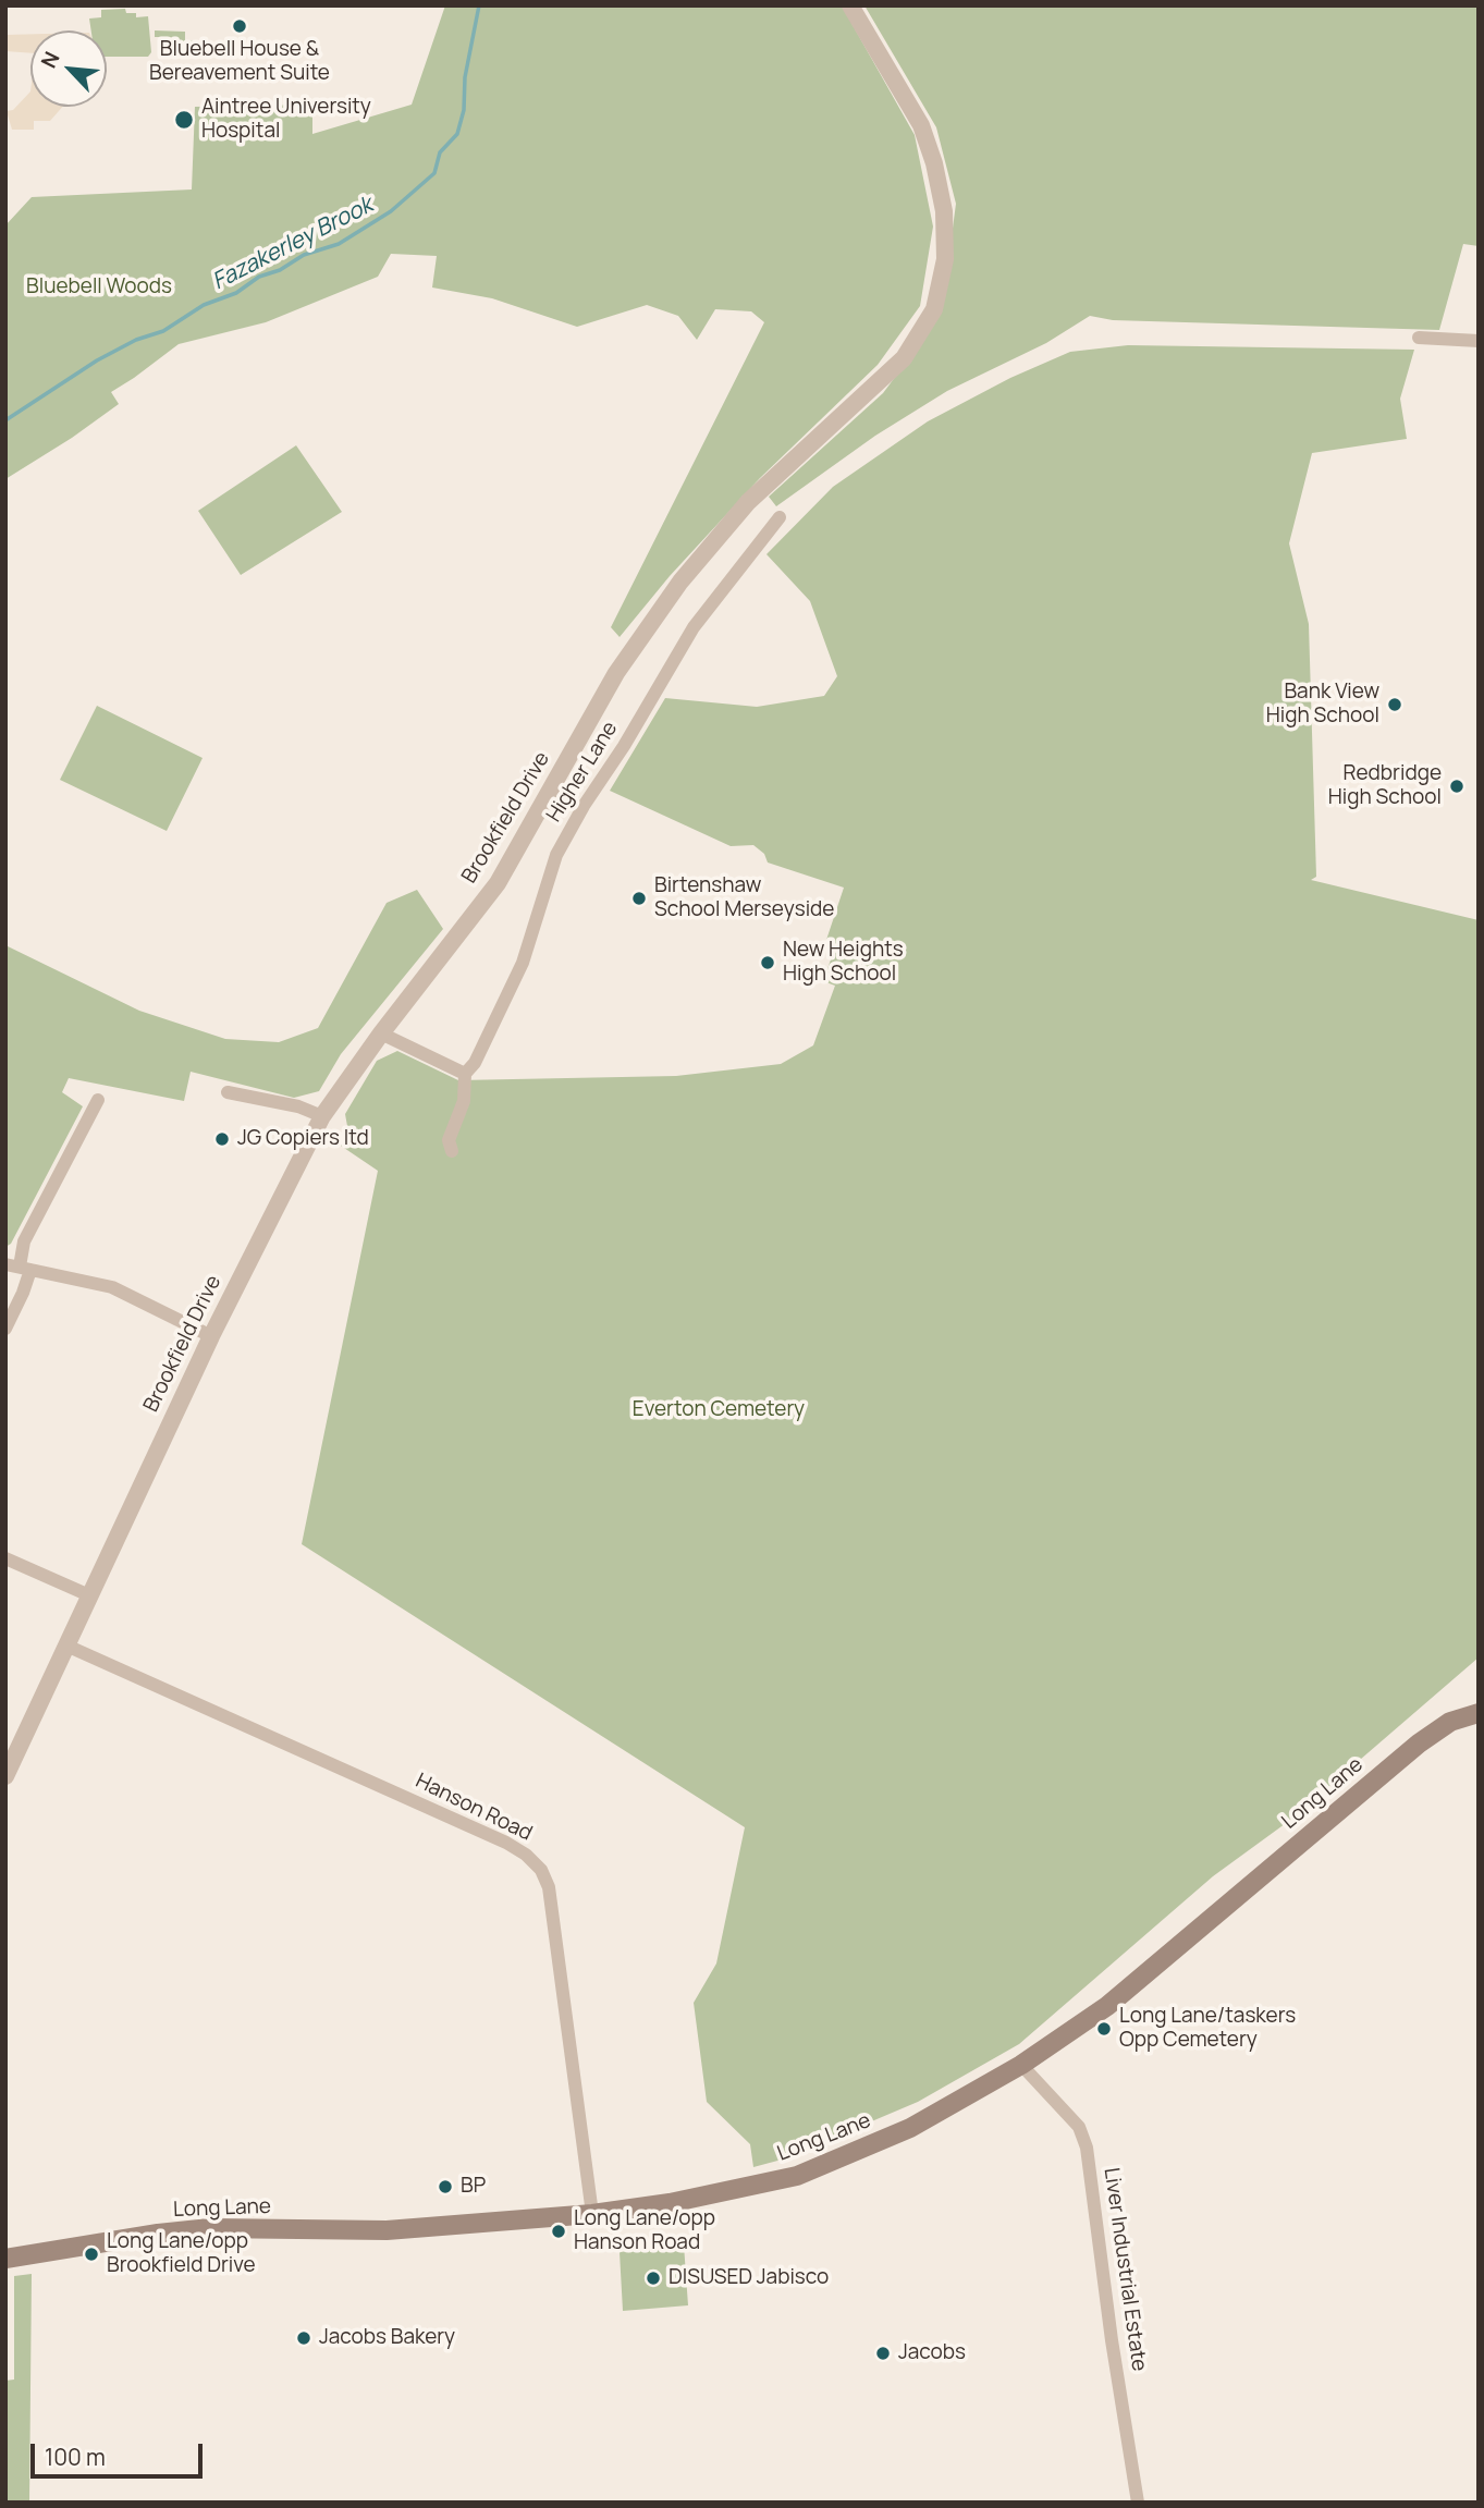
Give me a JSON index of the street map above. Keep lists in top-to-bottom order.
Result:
{
  "streets": {
    "main road": ["Long Lane"],
    "street": [
      "Higher Lane",
      "Brookfield Drive",
      "Hanson Road",
      "Liver Industrial Estate"
    ]
  },
  "crossings": [
    ["Brookfield Drive", "Hanson Road"],
    ["Long Lane", "Hanson Road"],
    ["Long Lane", "Liver Industrial Estate"]
  ],
  "water": ["Fazakerley Brook"],
  "parks": ["Bluebell Woods", "Everton Cemetery"],
  "places": [
    "Bluebell House & Bereavement Suite",
    "Aintree University Hospital",
    "Bank View High School",
    "Redbridge High School",
    "Birtenshaw School Merseyside",
    "New Heights High School",
    "JG Copiers ltd",
    "Long Lane/taskers Opp Cemetery",
    "BP",
    "Long Lane/opp Hanson Road",
    "Long Lane/opp Brookfield Drive",
    "DISUSED Jabisco",
    "Jacobs Bakery",
    "Jacobs"
  ],
  "scale_bar": "100 m",
  "north": "top left"
}
